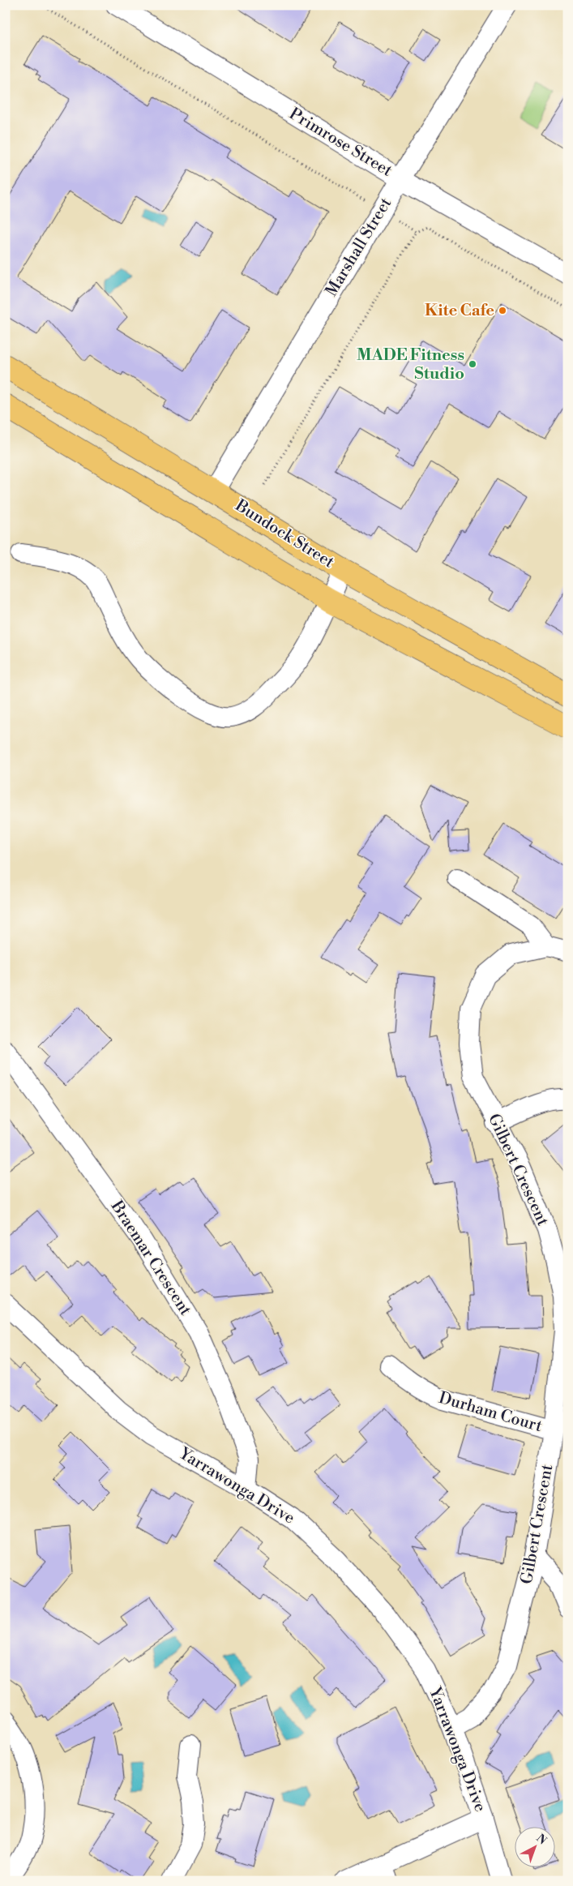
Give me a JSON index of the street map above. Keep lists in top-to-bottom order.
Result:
{
  "streets": {
    "main road": ["Bundock Street"],
    "street": [
      "Primrose Street",
      "Marshall Street",
      "Gilbert Crescent",
      "Braemar Crescent",
      "Durham Court",
      "Yarrawonga Drive"
    ]
  },
  "crossings": [
    ["Primrose Street", "Marshall Street"],
    ["Marshall Street", "Bundock Street"],
    ["Gilbert Crescent", "Durham Court"],
    ["Gilbert Crescent", "Yarrawonga Drive"],
    ["Braemar Crescent", "Yarrawonga Drive"]
  ],
  "places": ["Kite Cafe", "MADE Fitness Studio"],
  "north": "top right"
}
